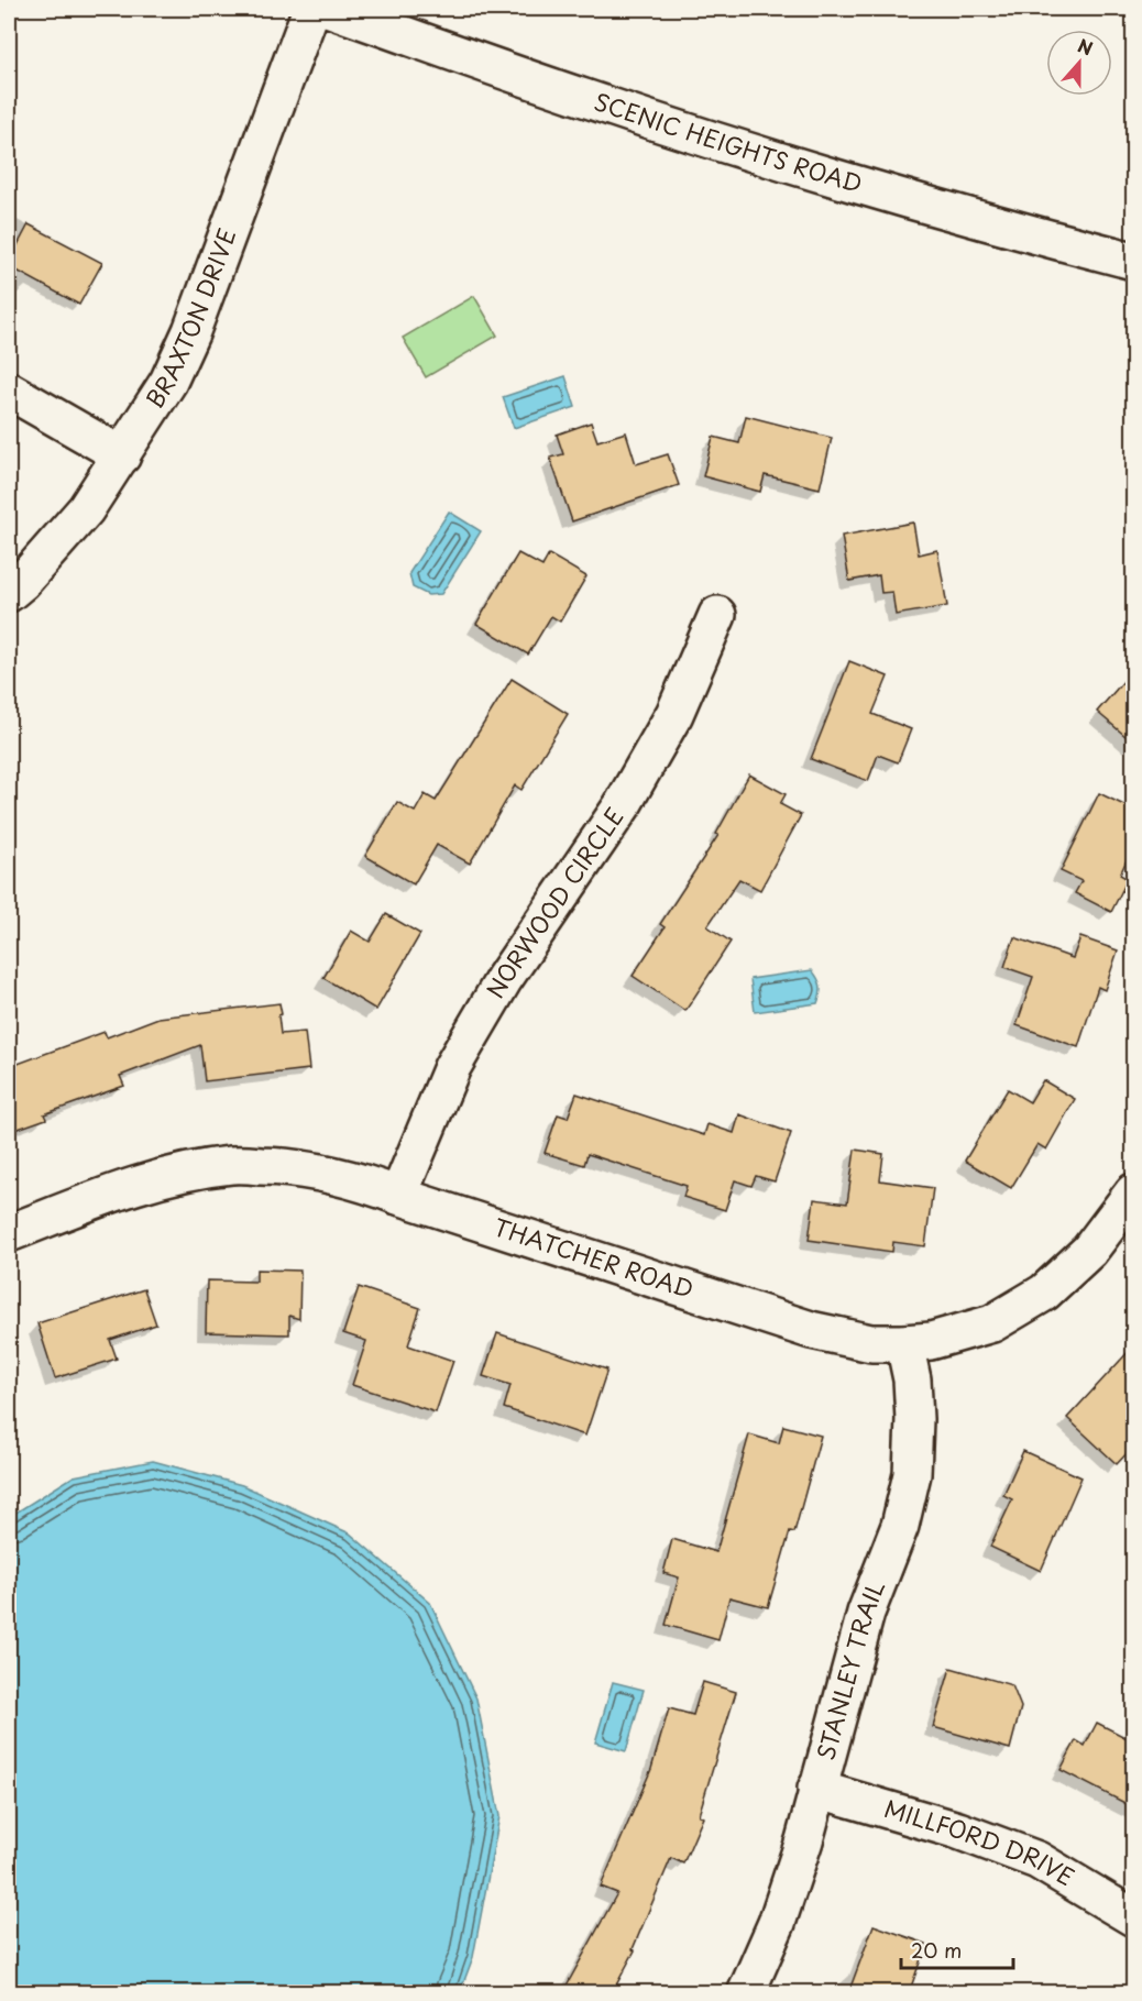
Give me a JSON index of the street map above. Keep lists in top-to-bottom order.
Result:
{
  "streets": {
    "street": [
      "SCENIC HEIGHTS ROAD",
      "BRAXTON DRIVE",
      "NORWOOD CIRCLE",
      "THATCHER ROAD",
      "STANLEY TRAIL",
      "MILLFORD DRIVE"
    ]
  },
  "crossings": [
    ["NORWOOD CIRCLE", "THATCHER ROAD"],
    ["THATCHER ROAD", "STANLEY TRAIL"],
    ["STANLEY TRAIL", "MILLFORD DRIVE"]
  ],
  "scale_bar": "20 m",
  "north": "top"
}
